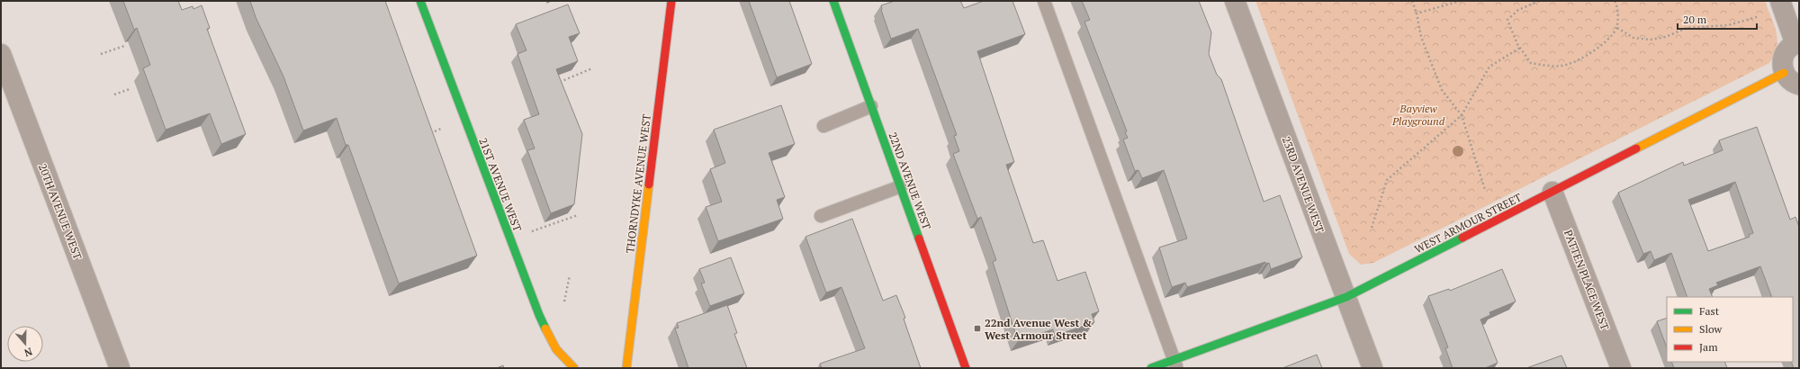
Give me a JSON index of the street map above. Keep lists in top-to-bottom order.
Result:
{
  "streets": {
    "street": [
      "22ND AVENUE WEST",
      "THORNDYKE AVENUE WEST",
      "21ST AVENUE WEST",
      "23RD AVENUE WEST",
      "20TH AVENUE WEST",
      "WEST ARMOUR STREET",
      "PATTEN PLACE WEST"
    ]
  },
  "crossings": [
    ["23RD AVENUE WEST", "WEST ARMOUR STREET"],
    ["WEST ARMOUR STREET", "PATTEN PLACE WEST"]
  ],
  "parks": ["Bayview Playground"],
  "places": {
    "transit": ["22nd Avenue West & West Armour Street"]
  },
  "legend": ["Fast", "Slow", "Jam"],
  "scale_bar": "20 m",
  "north": "bottom"
}
